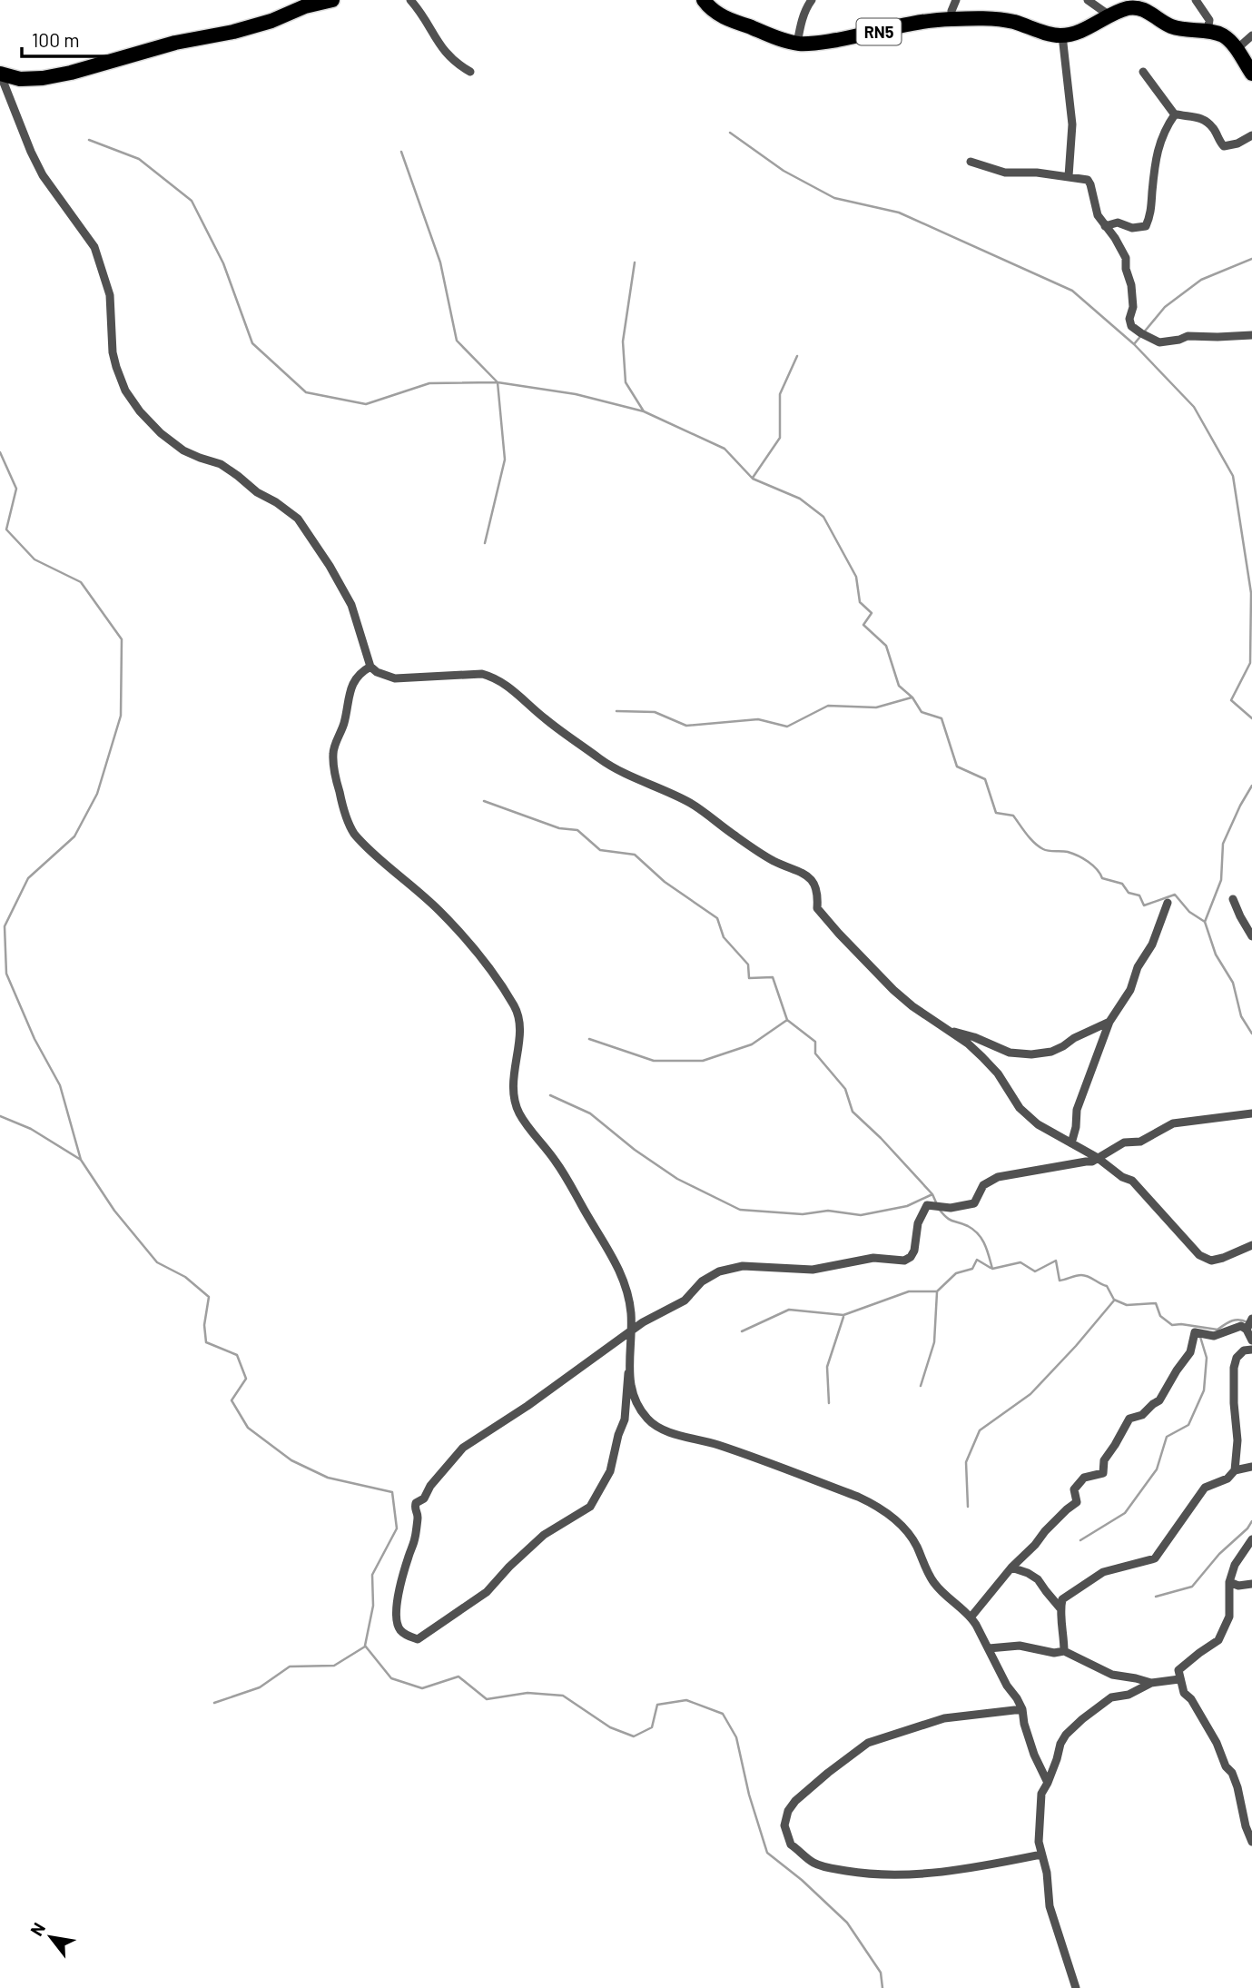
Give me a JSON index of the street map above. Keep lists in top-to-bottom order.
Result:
{
  "streets": {
    "highway": ["RN5"]
  },
  "scale_bar": "100 m",
  "north": "top left"
}
